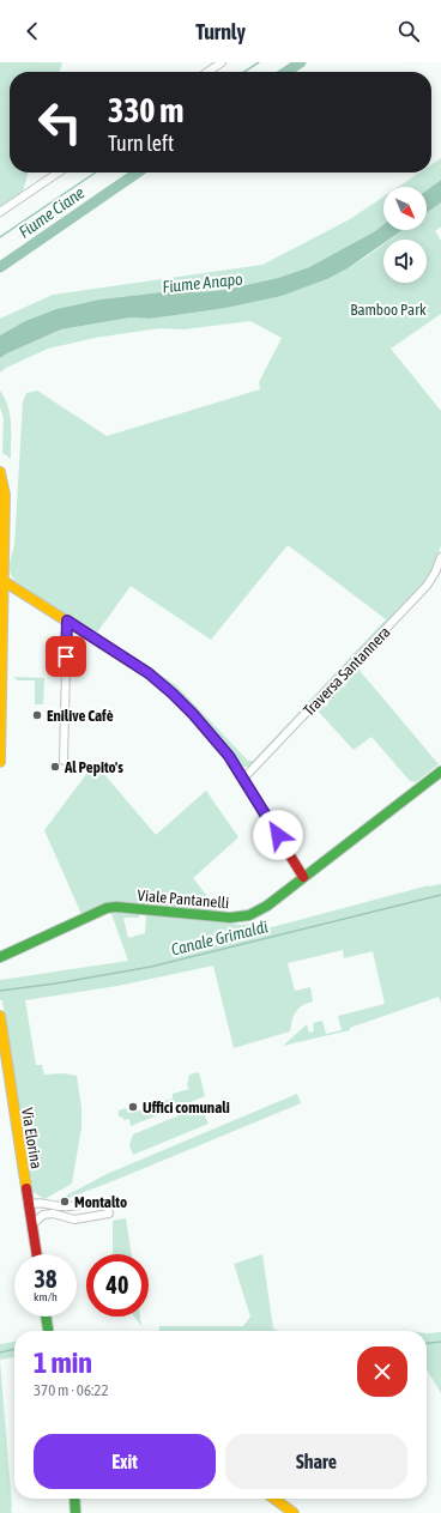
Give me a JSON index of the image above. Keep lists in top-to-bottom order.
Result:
{
  "streets": {
    "street": ["Traversa Santannera", "Viale Pantanelli", "Via Elorina"]
  },
  "water": ["Fiume Ciane", "Fiume Anapo", "Canale Grimaldi"],
  "parks": ["Bamboo Park"],
  "places": [
    "Enilive Cafè",
    "Al Pepito's",
    "Uffici comunali",
    "Montalto"
  ],
  "north": "bottom right",
  "page": {
    "header": "Turnly",
    "turn": ["330 m", "Turn left"],
    "speed": "38 km/h",
    "limit": "40",
    "heading": ["1 min", "370 m · 06:22"],
    "buttons": ["Exit", "Share"]
  }
}
